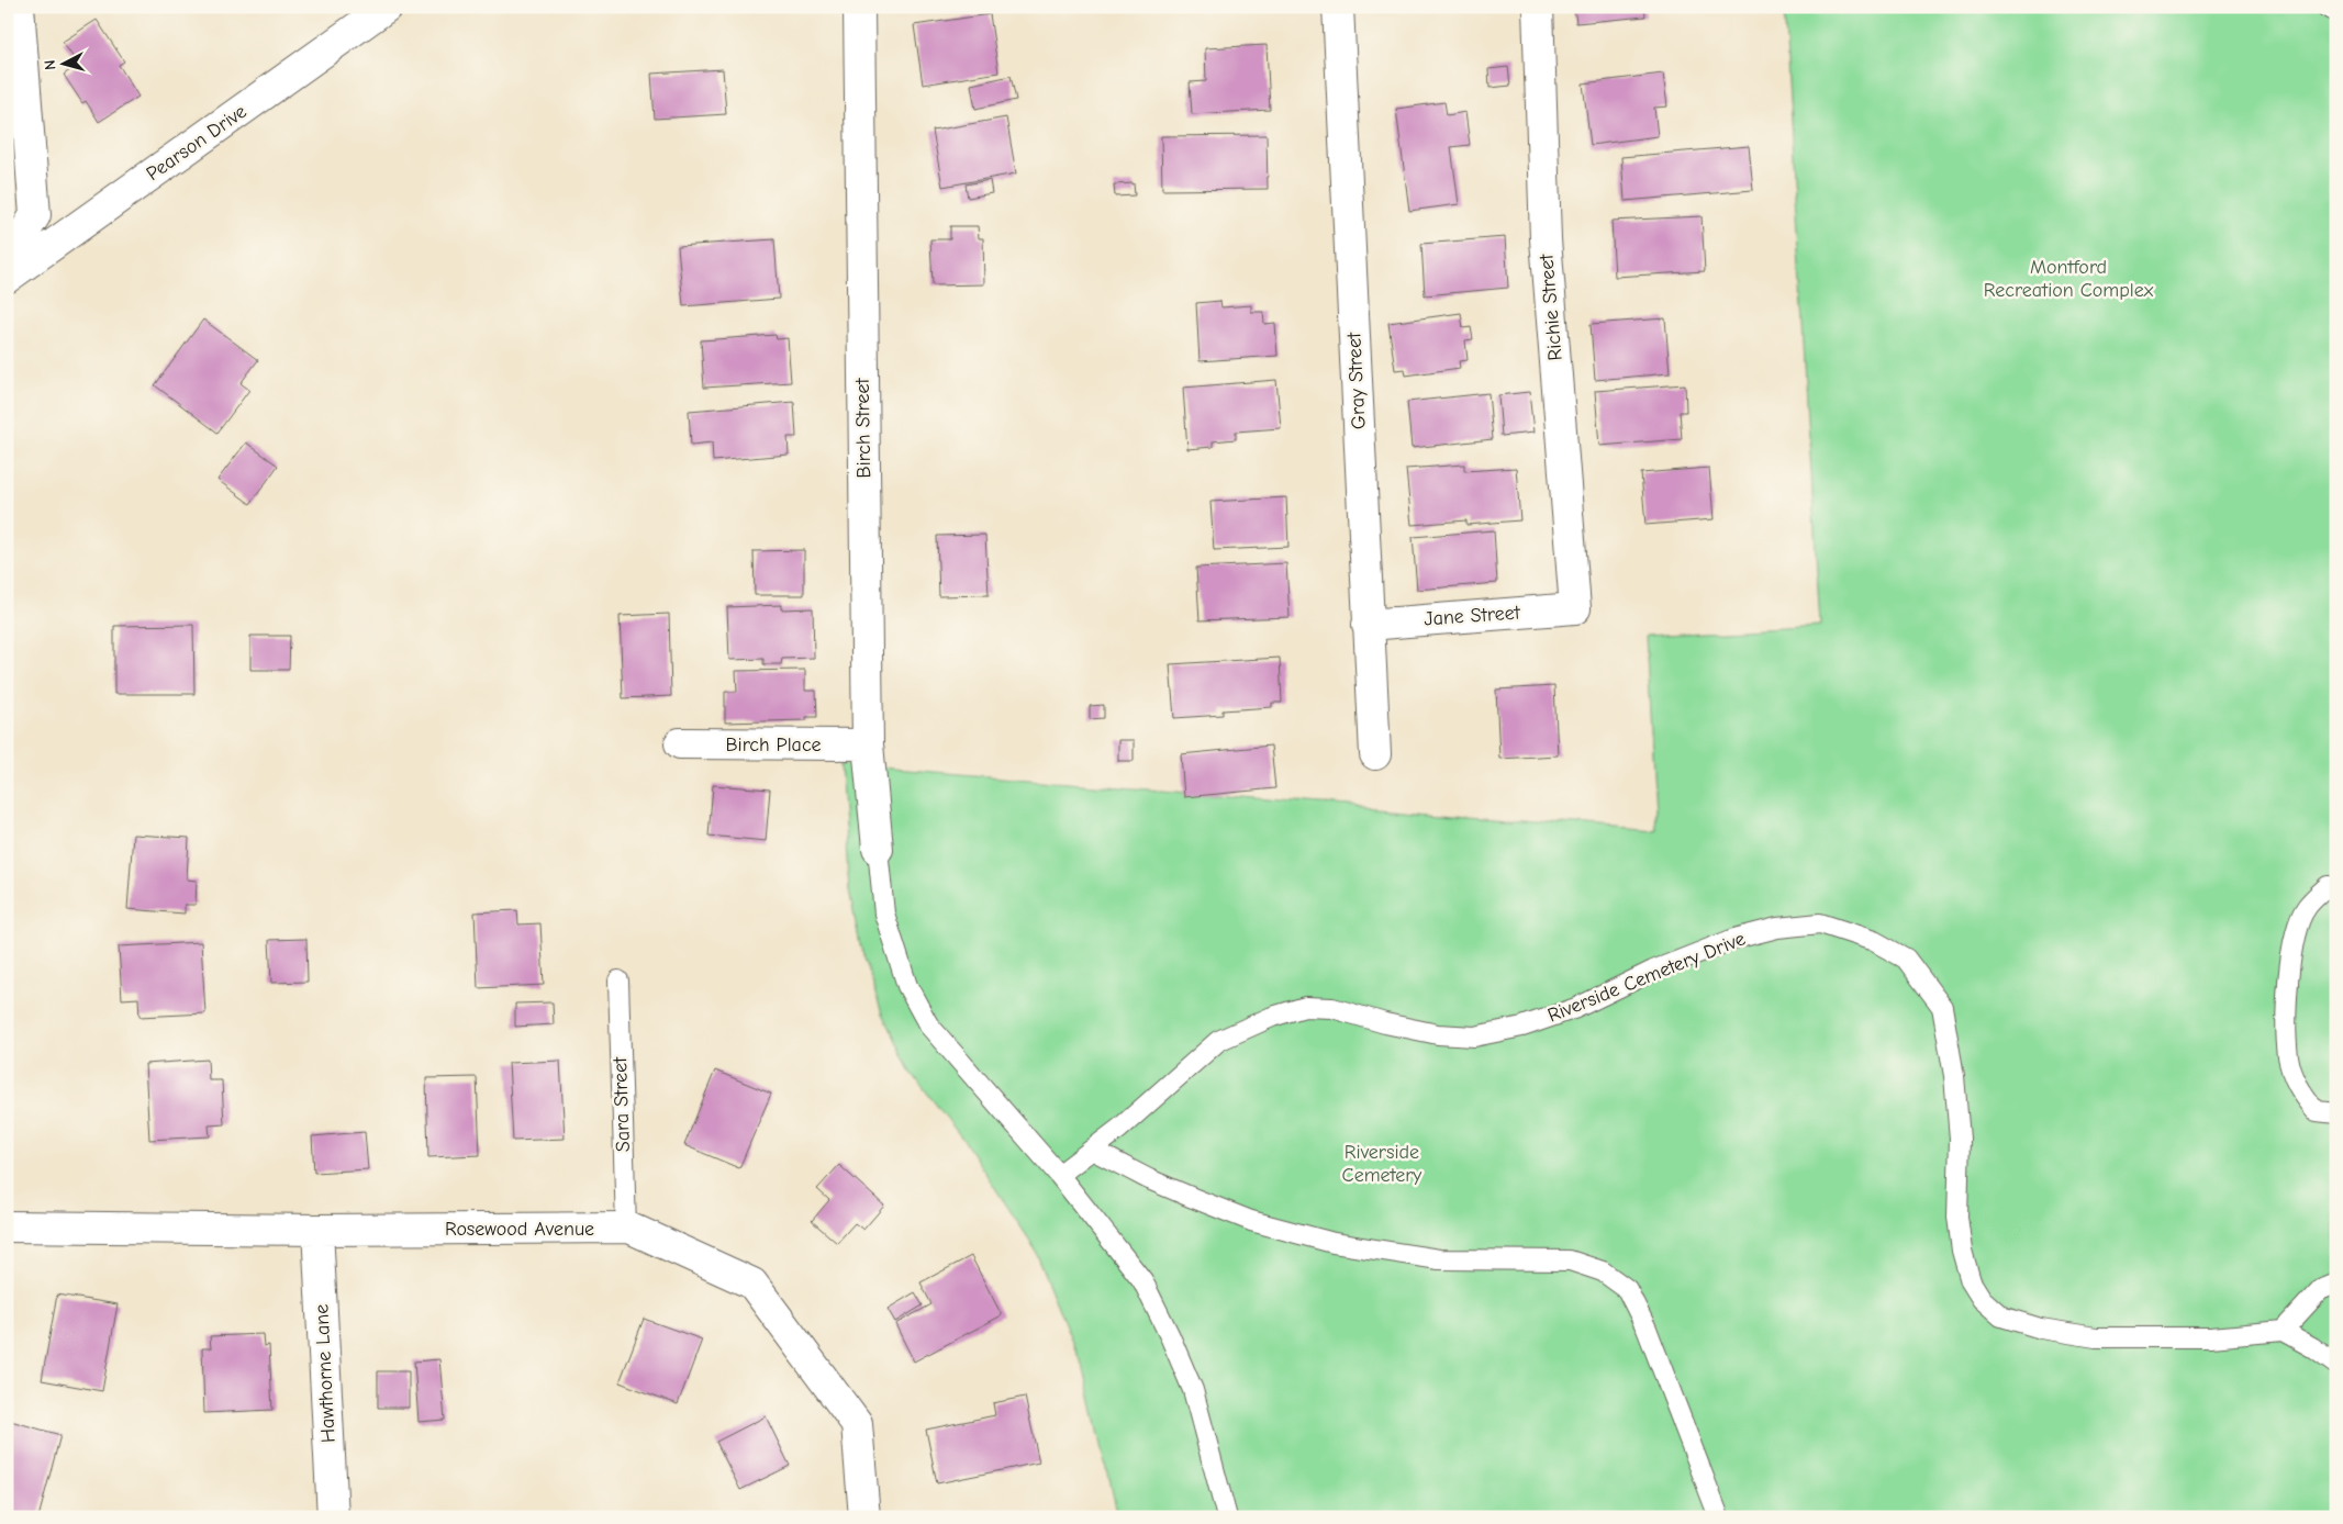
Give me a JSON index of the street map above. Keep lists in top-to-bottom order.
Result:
{
  "streets": {
    "street": [
      "Pearson Drive",
      "Richie Street",
      "Gray Street",
      "Birch Street",
      "Jane Street",
      "Birch Place",
      "Rosewood Avenue",
      "Hawthorne Lane"
    ],
    "lane": ["Riverside Cemetery Drive", "Sara Street"]
  },
  "crossings": [
    ["Richie Street", "Jane Street"],
    ["Gray Street", "Jane Street"],
    ["Birch Street", "Birch Place"],
    ["Sara Street", "Rosewood Avenue"],
    ["Rosewood Avenue", "Hawthorne Lane"]
  ],
  "parks": ["Montford Recreation Complex", "Riverside Cemetery"],
  "north": "left"
}
